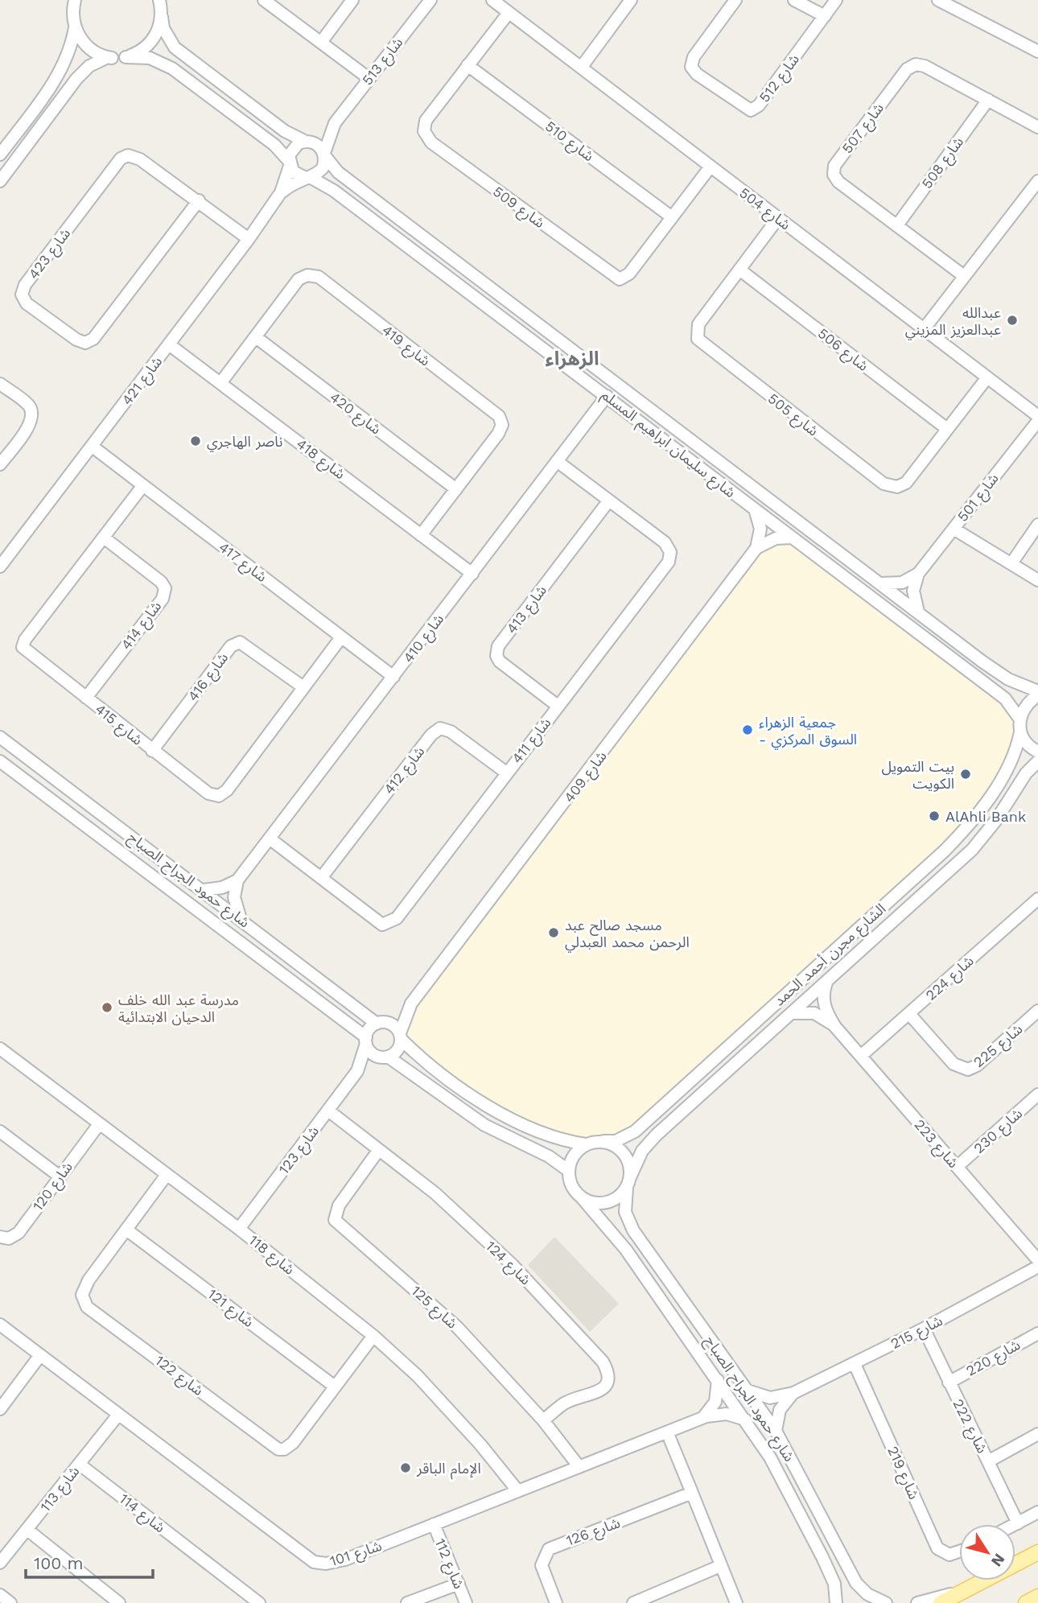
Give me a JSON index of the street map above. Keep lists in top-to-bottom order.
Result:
{
  "streets": {
    "street": [
      "شارع 513",
      "شارع 512",
      "شارع 507",
      "شارع 510",
      "شارع 508",
      "شارع 509",
      "شارع 504",
      "شارع 423",
      "شارع 419",
      "شارع 506",
      "شارع 421",
      "شارع 420",
      "شارع 505",
      "شارع سليمان ابراهيم المسلم",
      "شارع 418",
      "شارع 501",
      "شارع 417",
      "شارع 413",
      "شارع 414",
      "شارع 410",
      "شارع 416",
      "شارع 415",
      "شارع 411",
      "شارع 412",
      "شارع 409",
      "شارع حمود الجراح الصباح",
      "الشارع مجرن أحمد الحمد",
      "شارع 224",
      "شارع 225",
      "شارع 230",
      "شارع 223",
      "شارع 123",
      "شارع 120",
      "شارع 118",
      "شارع 124",
      "شارع 125",
      "شارع 121",
      "شارع 215",
      "شارع 220",
      "شارع 122",
      "شارع 222",
      "شارع 219",
      "شارع 113",
      "شارع 114",
      "شارع 126",
      "شارع 101",
      "شارع 112"
    ]
  },
  "crossings": [
    ["شارع 513", "شارع 421"],
    ["شارع 513", "شارع سليمان ابراهيم المسلم"],
    ["شارع 507", "شارع 508"],
    ["شارع 510", "شارع 509"],
    ["شارع 509", "شارع 504"],
    ["شارع 504", "شارع 505"],
    ["شارع 423", "شارع 421"],
    ["شارع 419", "شارع 420"],
    ["شارع 419", "شارع 418"],
    ["شارع 506", "شارع 505"],
    ["شارع 421", "شارع سليمان ابراهيم المسلم"],
    ["شارع 421", "شارع 418"],
    ["شارع 421", "شارع 417"],
    ["شارع سليمان ابراهيم المسلم", "شارع 410"],
    ["شارع سليمان ابراهيم المسلم", "الشارع مجرن أحمد الحمد"],
    ["شارع 418", "شارع 410"],
    ["شارع 417", "شارع 410"],
    ["شارع 417", "شارع 415"],
    ["شارع 413", "شارع 411"],
    ["شارع 414", "شارع 415"],
    ["شارع 410", "شارع 411"],
    ["شارع 416", "شارع 415"],
    ["شارع 411", "شارع 412"],
    ["شارع 409", "شارع حمود الجراح الصباح"],
    ["شارع 409", "شارع 123"],
    ["شارع حمود الجراح الصباح", "الشارع مجرن أحمد الحمد"],
    ["شارع حمود الجراح الصباح", "شارع 123"],
    ["شارع حمود الجراح الصباح", "شارع 215"],
    ["شارع حمود الجراح الصباح", "شارع 101"],
    ["الشارع مجرن أحمد الحمد", "شارع 223"],
    ["شارع 224", "شارع 225"],
    ["شارع 224", "شارع 223"],
    ["شارع 230", "شارع 223"],
    ["شارع 123", "شارع 118"],
    ["شارع 123", "شارع 124"],
    ["شارع 120", "شارع 118"],
    ["شارع 118", "شارع 122"],
    ["شارع 118", "شارع 101"],
    ["شارع 124", "شارع 125"],
    ["شارع 125", "شارع 101"],
    ["شارع 121", "شارع 122"],
    ["شارع 215", "شارع 222"],
    ["شارع 215", "شارع 219"],
    ["شارع 220", "شارع 222"],
    ["شارع 113", "شارع 114"],
    ["شارع 113", "شارع 101"],
    ["شارع 101", "شارع 112"]
  ],
  "districts": ["الزهراء"],
  "places": [
    "عبدالله عبدالعزيز المزيني",
    "ناصر الهاجري",
    "جمعية الزهراء - السوق المركزي",
    "بيت التمويل الكويت",
    "AlAhli Bank",
    "مسجد صالح عبد الرحمن محمد العبدلي",
    "مدرسة عبد الله خلف الدحيان الابتدائية",
    "الإمام الباقر"
  ],
  "scale_bar": "100 m",
  "north": "bottom right"
}
